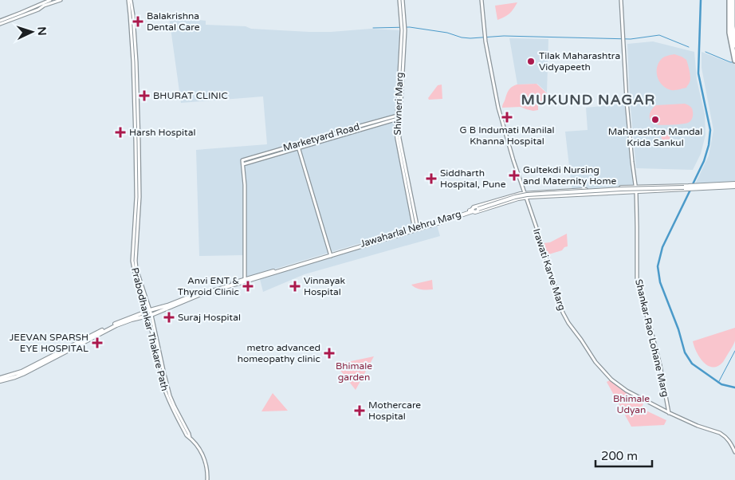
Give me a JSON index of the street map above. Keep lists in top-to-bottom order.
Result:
{
  "streets": {
    "main road": [
      "Shivneri Marg",
      "Marketyard Road",
      "Jawaharlal Nehru Marg",
      "Irawati Karve Marg",
      "Prabodhankar Thakare Path",
      "Shankar Rao Lohane Marg"
    ]
  },
  "crossings": [
    ["Shivneri Marg", "Marketyard Road"],
    ["Shivneri Marg", "Jawaharlal Nehru Marg"],
    ["Jawaharlal Nehru Marg", "Irawati Karve Marg"],
    ["Jawaharlal Nehru Marg", "Prabodhankar Thakare Path"],
    ["Jawaharlal Nehru Marg", "Shankar Rao Lohane Marg"],
    ["Irawati Karve Marg", "Shankar Rao Lohane Marg"]
  ],
  "districts": ["MUKUND NAGAR"],
  "parks": ["Bhimale garden", "Bhimale Udyan"],
  "places": {
    "health": [
      "Balakrishna Dental Care",
      "BHURAT CLINIC",
      "G B Indumati Manilal Khanna Hospital",
      "Harsh Hospital",
      "Gultekdi Nursing and Maternity Home",
      "Siddharth Hospital, Pune",
      "Anvi ENT & Thyroid Clinic",
      "Vinnayak Hospital",
      "Suraj Hospital",
      "JEEVAN SPARSH EYE HOSPITAL",
      "metro advanced homeopathy clinic",
      "Mothercare Hospital"
    ],
    "other": ["Tilak Maharashtra Vidyapeeth", "Maharashtra Mandal Krida Sankul"]
  },
  "scale_bar": "200 m",
  "north": "right"
}
